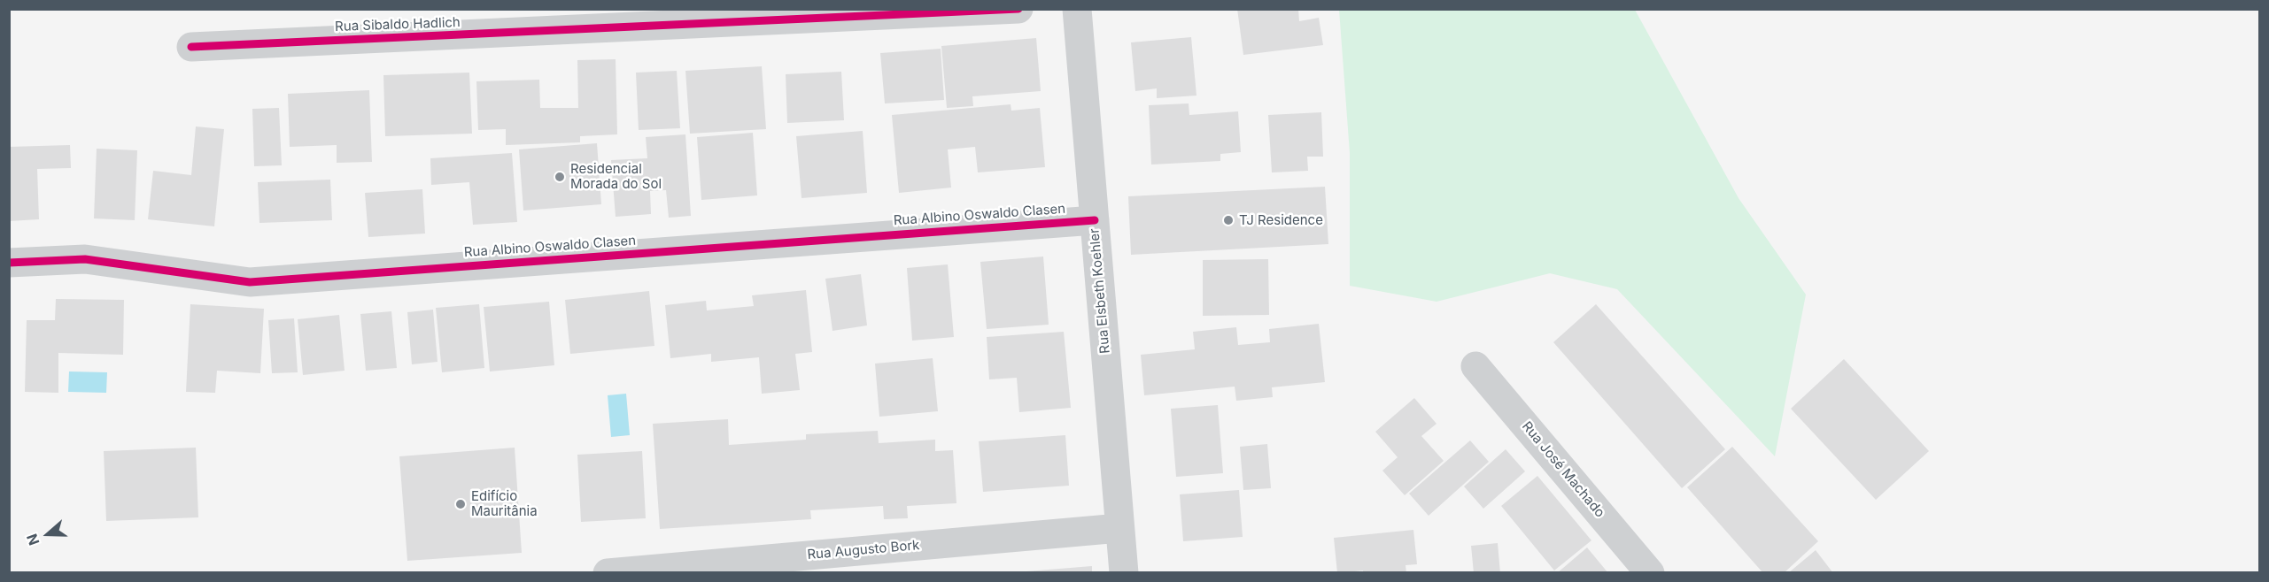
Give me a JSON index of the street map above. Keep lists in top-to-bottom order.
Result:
{
  "streets": {
    "street": [
      "Rua Sibaldo Hadlich",
      "Rua Albino Oswaldo Clasen",
      "Rua Elsbeth Koehler",
      "Rua José Machado",
      "Rua Augusto Bork"
    ]
  },
  "crossings": [
    ["Rua Albino Oswaldo Clasen", "Rua Elsbeth Koehler"],
    ["Rua Elsbeth Koehler", "Rua Augusto Bork"]
  ],
  "places": ["Residencial Morada do Sol", "TJ Residence", "Edifício Mauritânia"],
  "north": "left"
}
